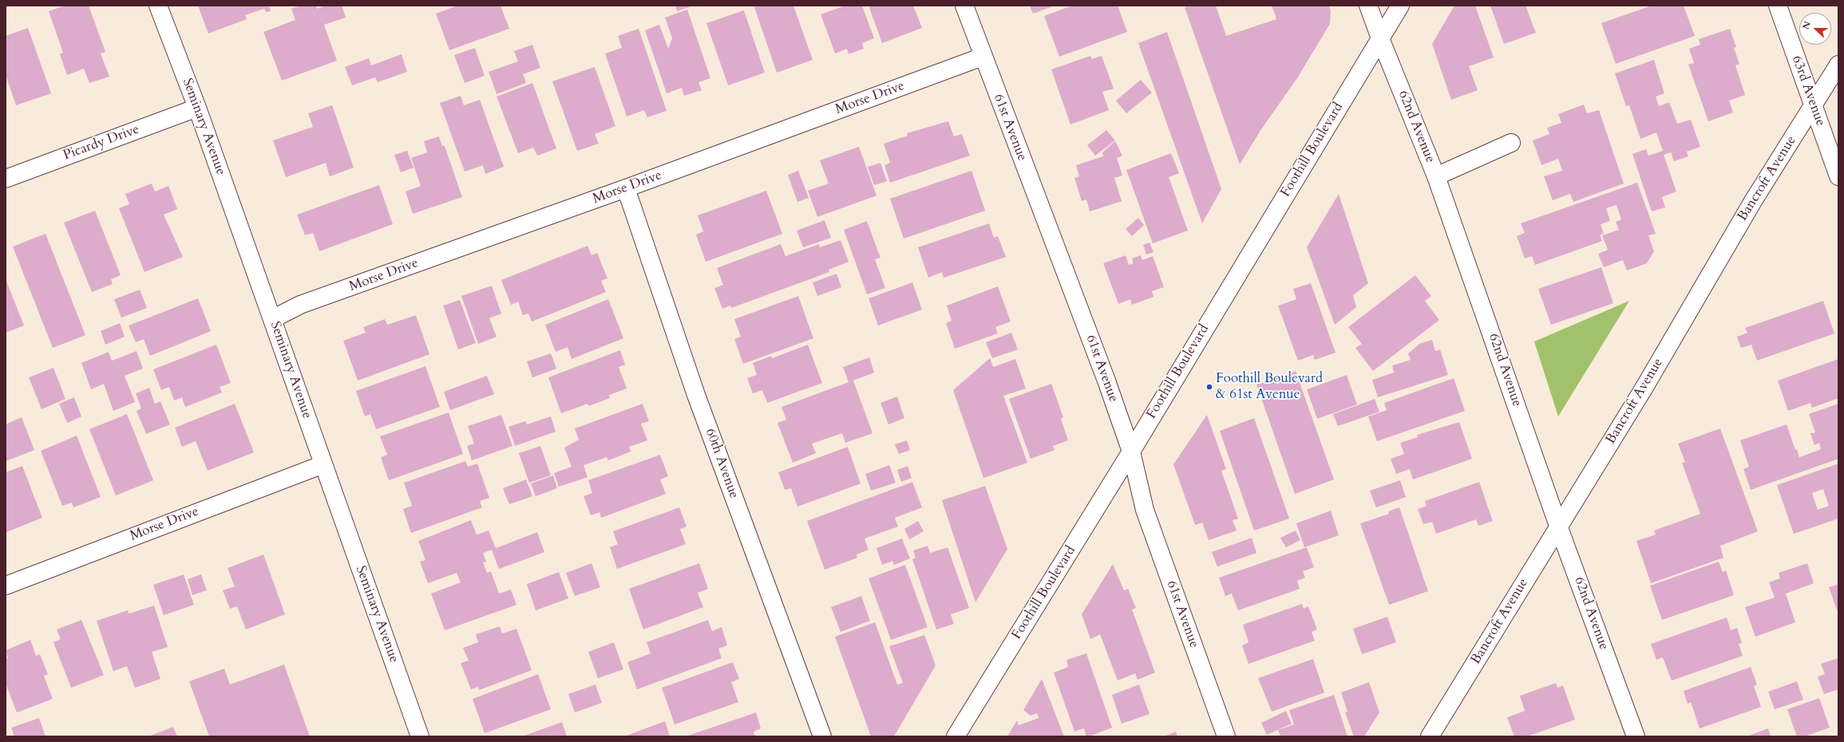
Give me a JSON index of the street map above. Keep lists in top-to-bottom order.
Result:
{
  "streets": {
    "street": [
      "63rd Avenue",
      "Morse Drive",
      "Seminary Avenue",
      "62nd Avenue",
      "61st Avenue",
      "Picardy Drive",
      "Foothill Boulevard",
      "Bancroft Avenue",
      "60th Avenue"
    ]
  },
  "crossings": [
    ["63rd Avenue", "Bancroft Avenue"],
    ["Morse Drive", "Seminary Avenue"],
    ["Morse Drive", "61st Avenue"],
    ["Morse Drive", "60th Avenue"],
    ["Seminary Avenue", "Picardy Drive"],
    ["62nd Avenue", "Foothill Boulevard"],
    ["62nd Avenue", "Bancroft Avenue"],
    ["61st Avenue", "Foothill Boulevard"]
  ],
  "places": ["Foothill Boulevard & 61st Avenue"],
  "north": "left"
}
